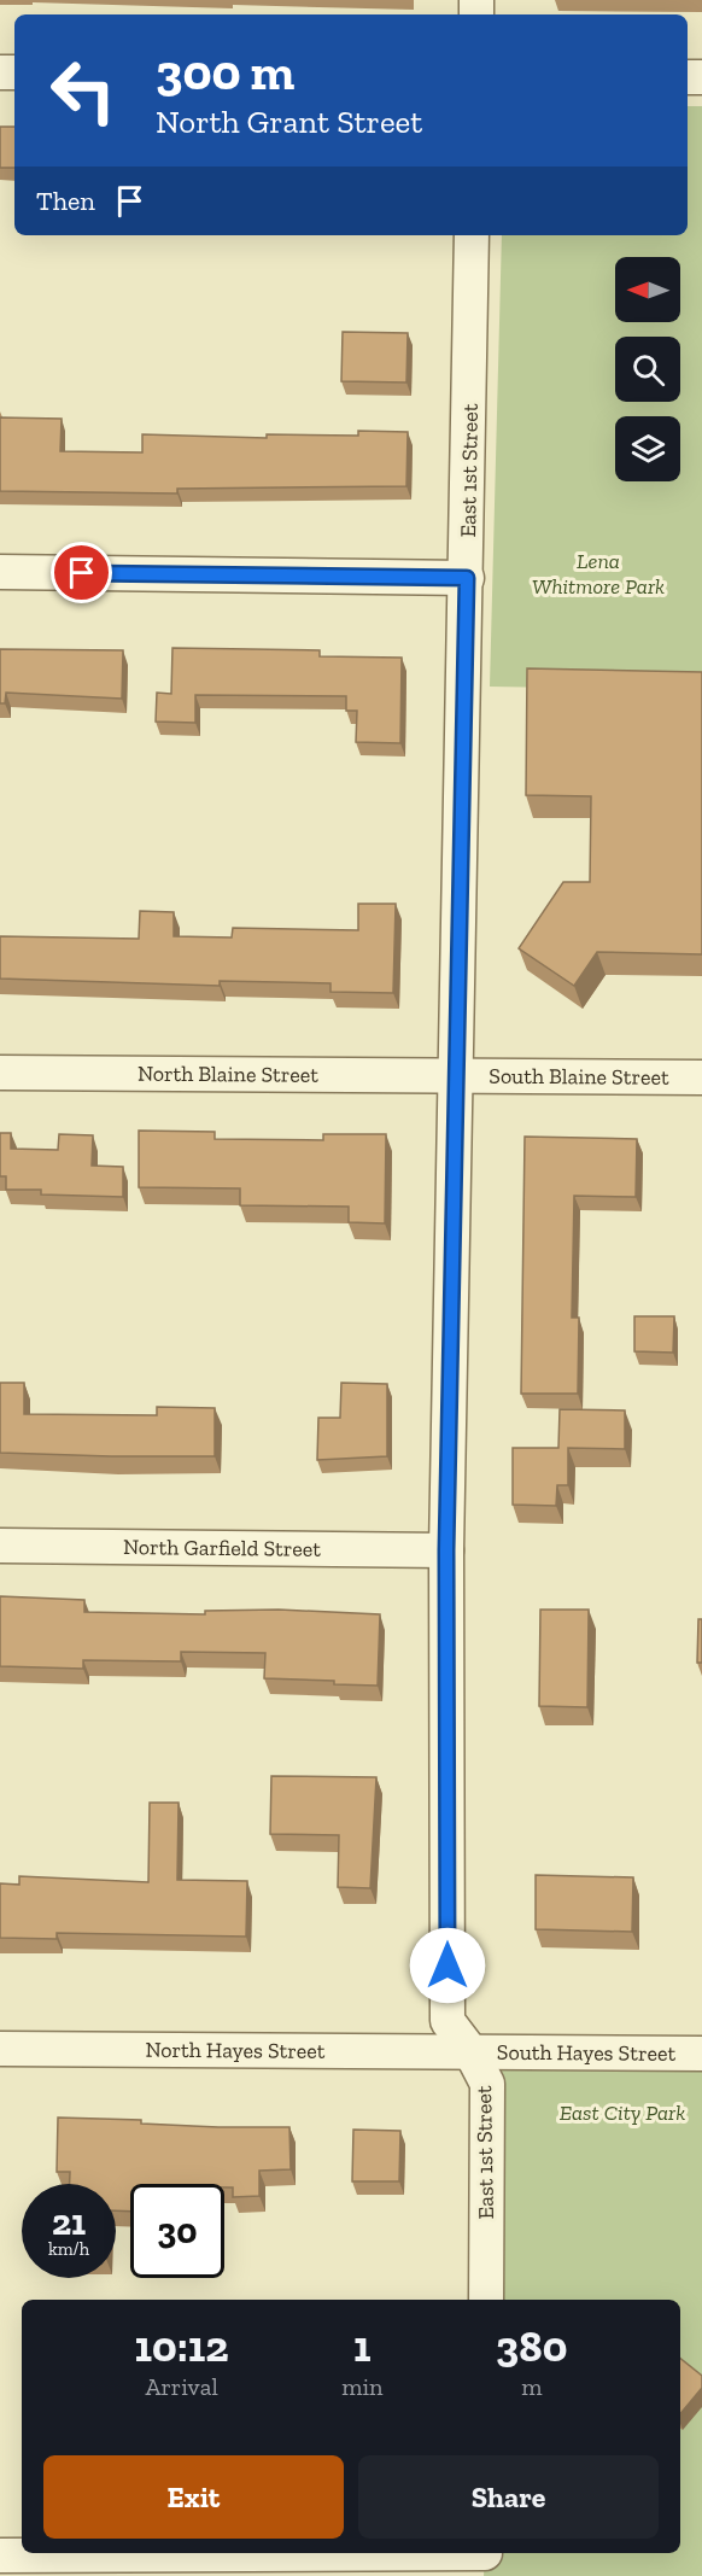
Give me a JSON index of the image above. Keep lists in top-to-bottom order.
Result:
{
  "streets": {
    "street": [
      "East 1st Street",
      "North Blaine Street",
      "South Blaine Street",
      "North Garfield Street",
      "North Hayes Street",
      "South Hayes Street"
    ]
  },
  "crossings": [
    ["East 1st Street", "North Blaine Street"],
    ["East 1st Street", "South Blaine Street"],
    ["East 1st Street", "North Garfield Street"],
    ["East 1st Street", "North Hayes Street"],
    ["East 1st Street", "South Hayes Street"],
    ["North Blaine Street", "South Blaine Street"],
    ["North Hayes Street", "South Hayes Street"]
  ],
  "parks": ["Lena Whitmore Park", "East City Park"],
  "north": "left",
  "page": {
    "turn": ["300 m", "North Grant Street"],
    "then": "Then",
    "speed": "21 km/h",
    "limit": "30",
    "eta": [
      "10:12",
      "Arrival",
      "1",
      "min",
      "380",
      "m"
    ],
    "buttons": ["Exit", "Share"]
  }
}
